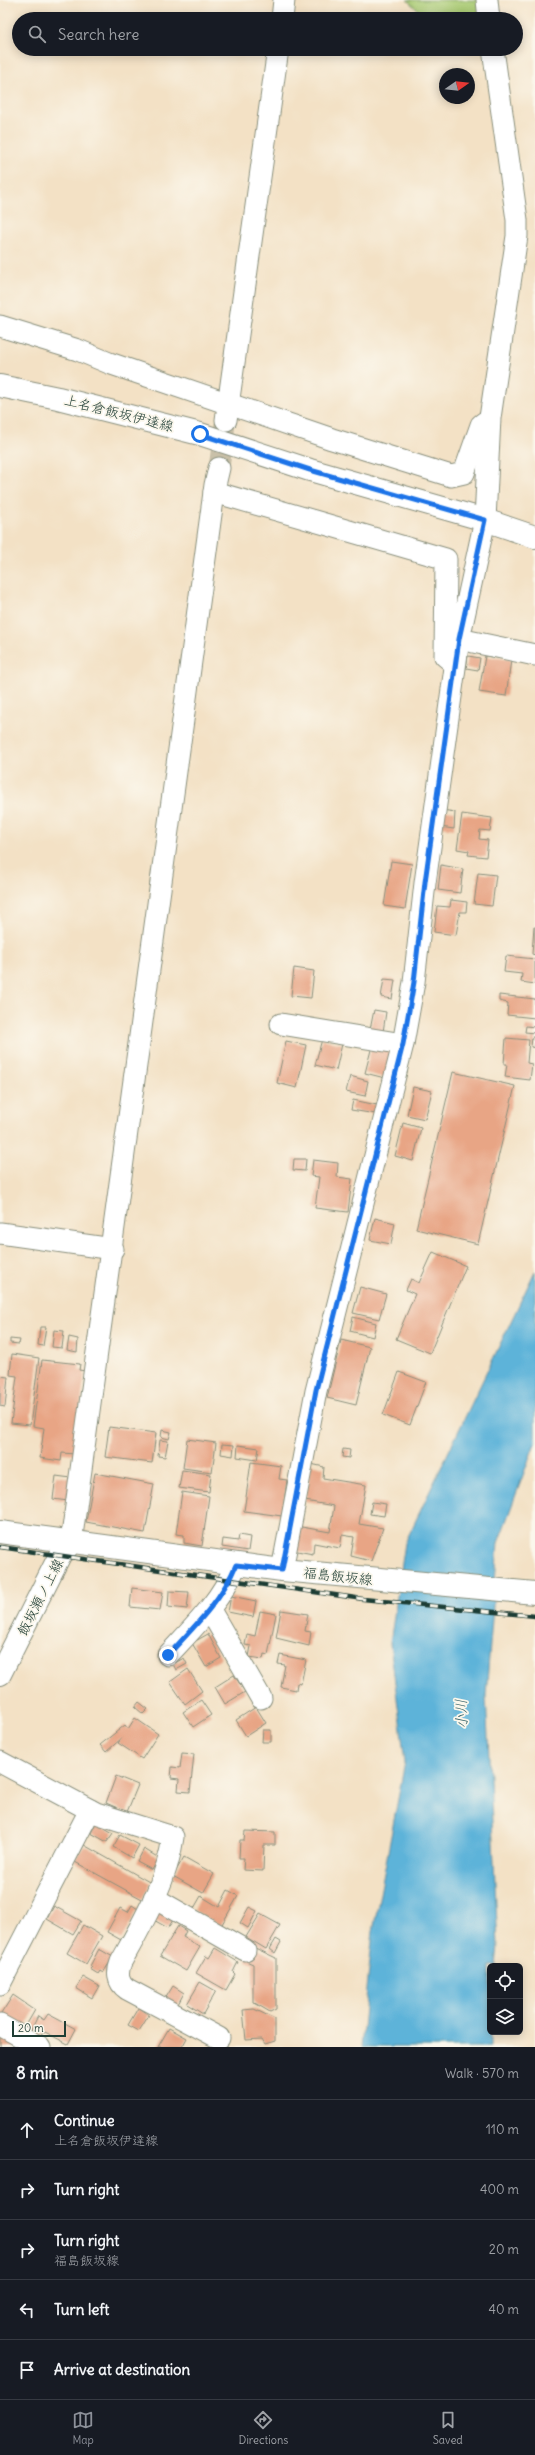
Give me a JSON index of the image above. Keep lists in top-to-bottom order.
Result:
{
  "streets": {
    "main road": ["上名倉飯坂伊達線", "福島飯坂線", "飯坂瀬ノ上線"]
  },
  "crossings": [
    ["福島飯坂線", "飯坂瀬ノ上線"]
  ],
  "water": ["小川"],
  "scale_bar": "20 m",
  "north": "right",
  "page": {
    "search": "Search here",
    "scale": "20 m",
    "heading": ["8 min", "Walk · 570 m"],
    "list": [
      ["Continue", "上名倉飯坂伊達線", "110 m"],
      ["Turn right", "400 m"],
      ["Turn right", "福島飯坂線", "20 m"],
      ["Turn left", "40 m"],
      "Arrive at destination"
    ],
    "nav": ["Map", "Directions", "Saved"]
  }
}
